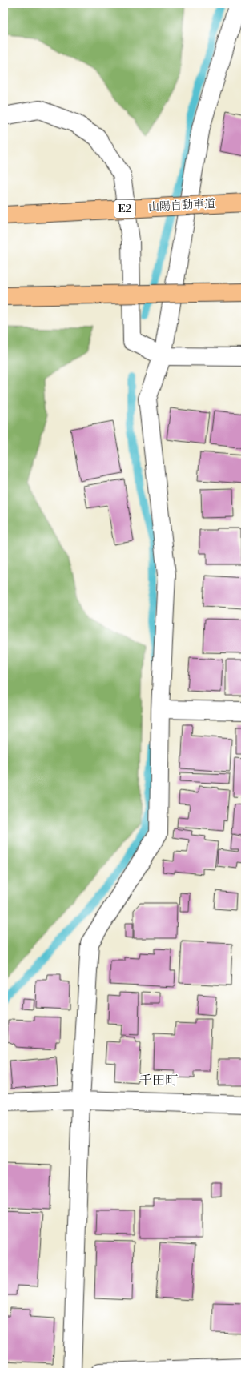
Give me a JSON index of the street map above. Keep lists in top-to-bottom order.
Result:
{
  "streets": {
    "highway": ["山陽自動車道", "E2"]
  },
  "districts": ["千田町"]
}
